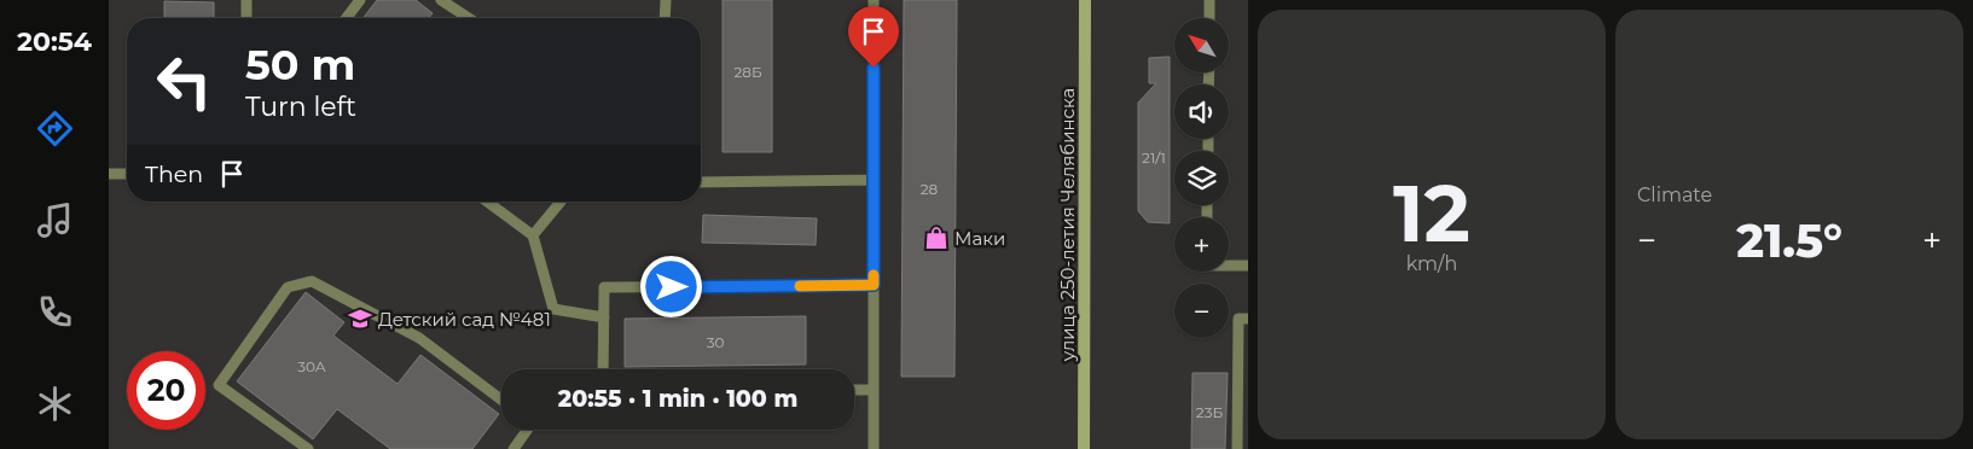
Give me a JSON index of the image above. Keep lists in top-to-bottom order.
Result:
{
  "streets": {
    "street": ["улица 250-летия Челябинска"]
  },
  "places": {
    "shop": ["Маки"],
    "school or university": ["Детский сад №481"]
  },
  "house_numbers": [
    "28Б",
    "21/1",
    "28",
    "30",
    "30А",
    "23Б"
  ],
  "north": "top left",
  "page": {
    "tabs": "20:54",
    "tile": [
      ["12", "km/h"],
      "Climate"
    ],
    "map_buttons": ["+", "−"],
    "turn": ["50 m", "Turn left"],
    "then": "Then",
    "heat": ["−", "21.5°", "+"],
    "limit": "20",
    "trip": "20:55 · 1 min · 100 m"
  }
}
